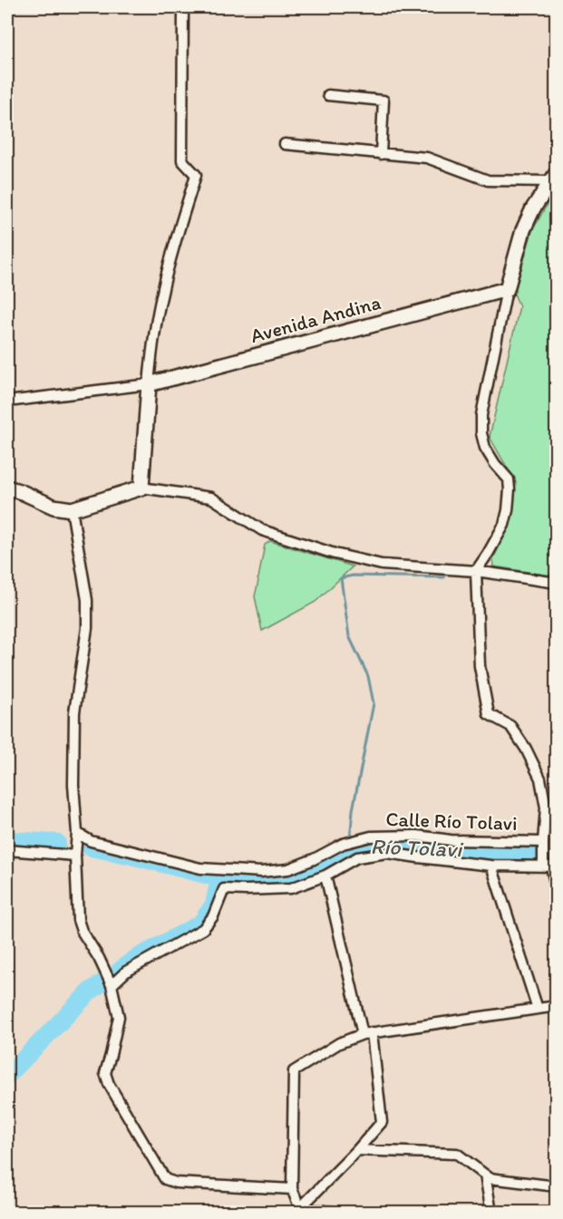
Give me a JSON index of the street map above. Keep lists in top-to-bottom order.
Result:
{
  "streets": {
    "street": ["Avenida Andina", "Calle Río Tolavi"]
  },
  "water": ["Río Tolavi"]
}
